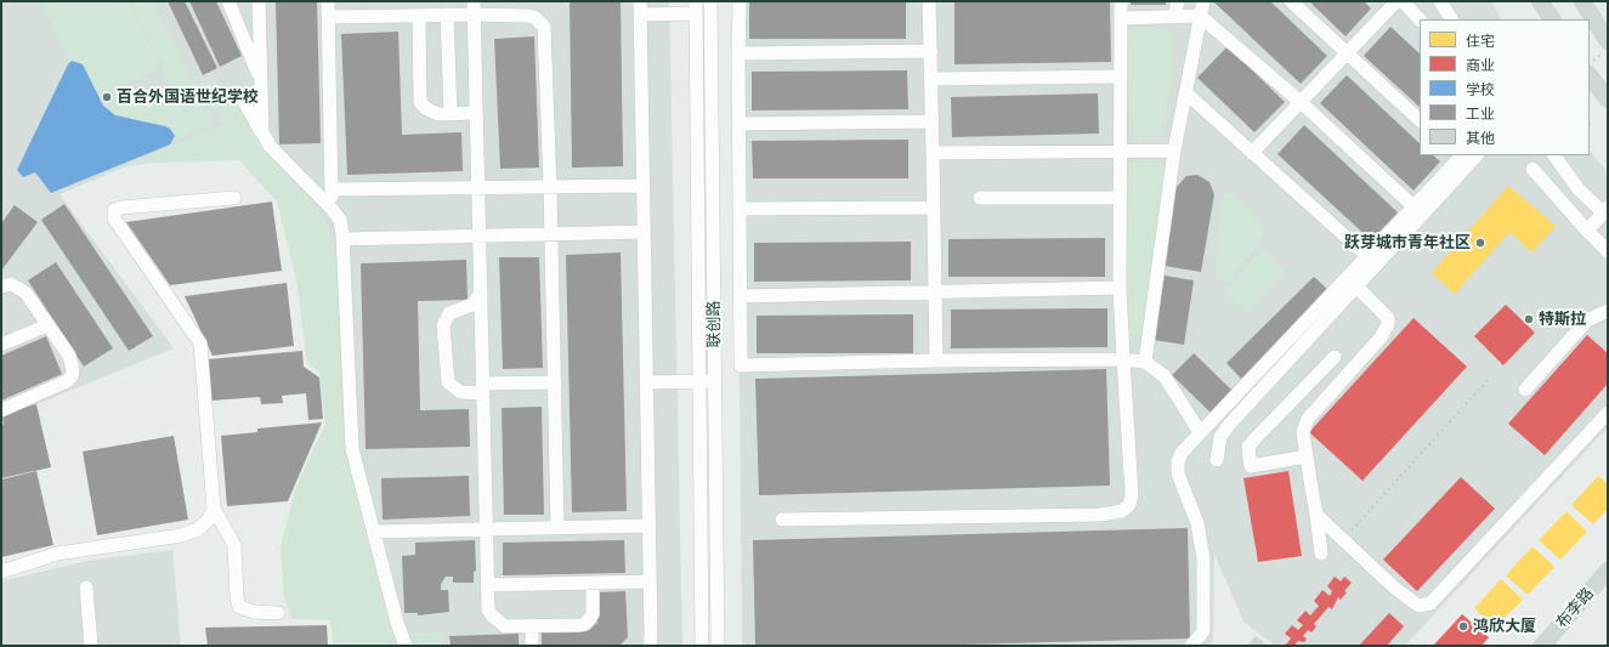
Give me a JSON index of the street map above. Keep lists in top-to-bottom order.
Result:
{
  "streets": {
    "main road": ["布李路"],
    "street": ["联创路"]
  },
  "places": [
    "百合外国语世纪学校",
    "跃芽城市青年社区",
    "特斯拉",
    "鸿欣大厦"
  ],
  "legend": [
    "住宅",
    "商业",
    "学校",
    "工业",
    "其他"
  ]
}
